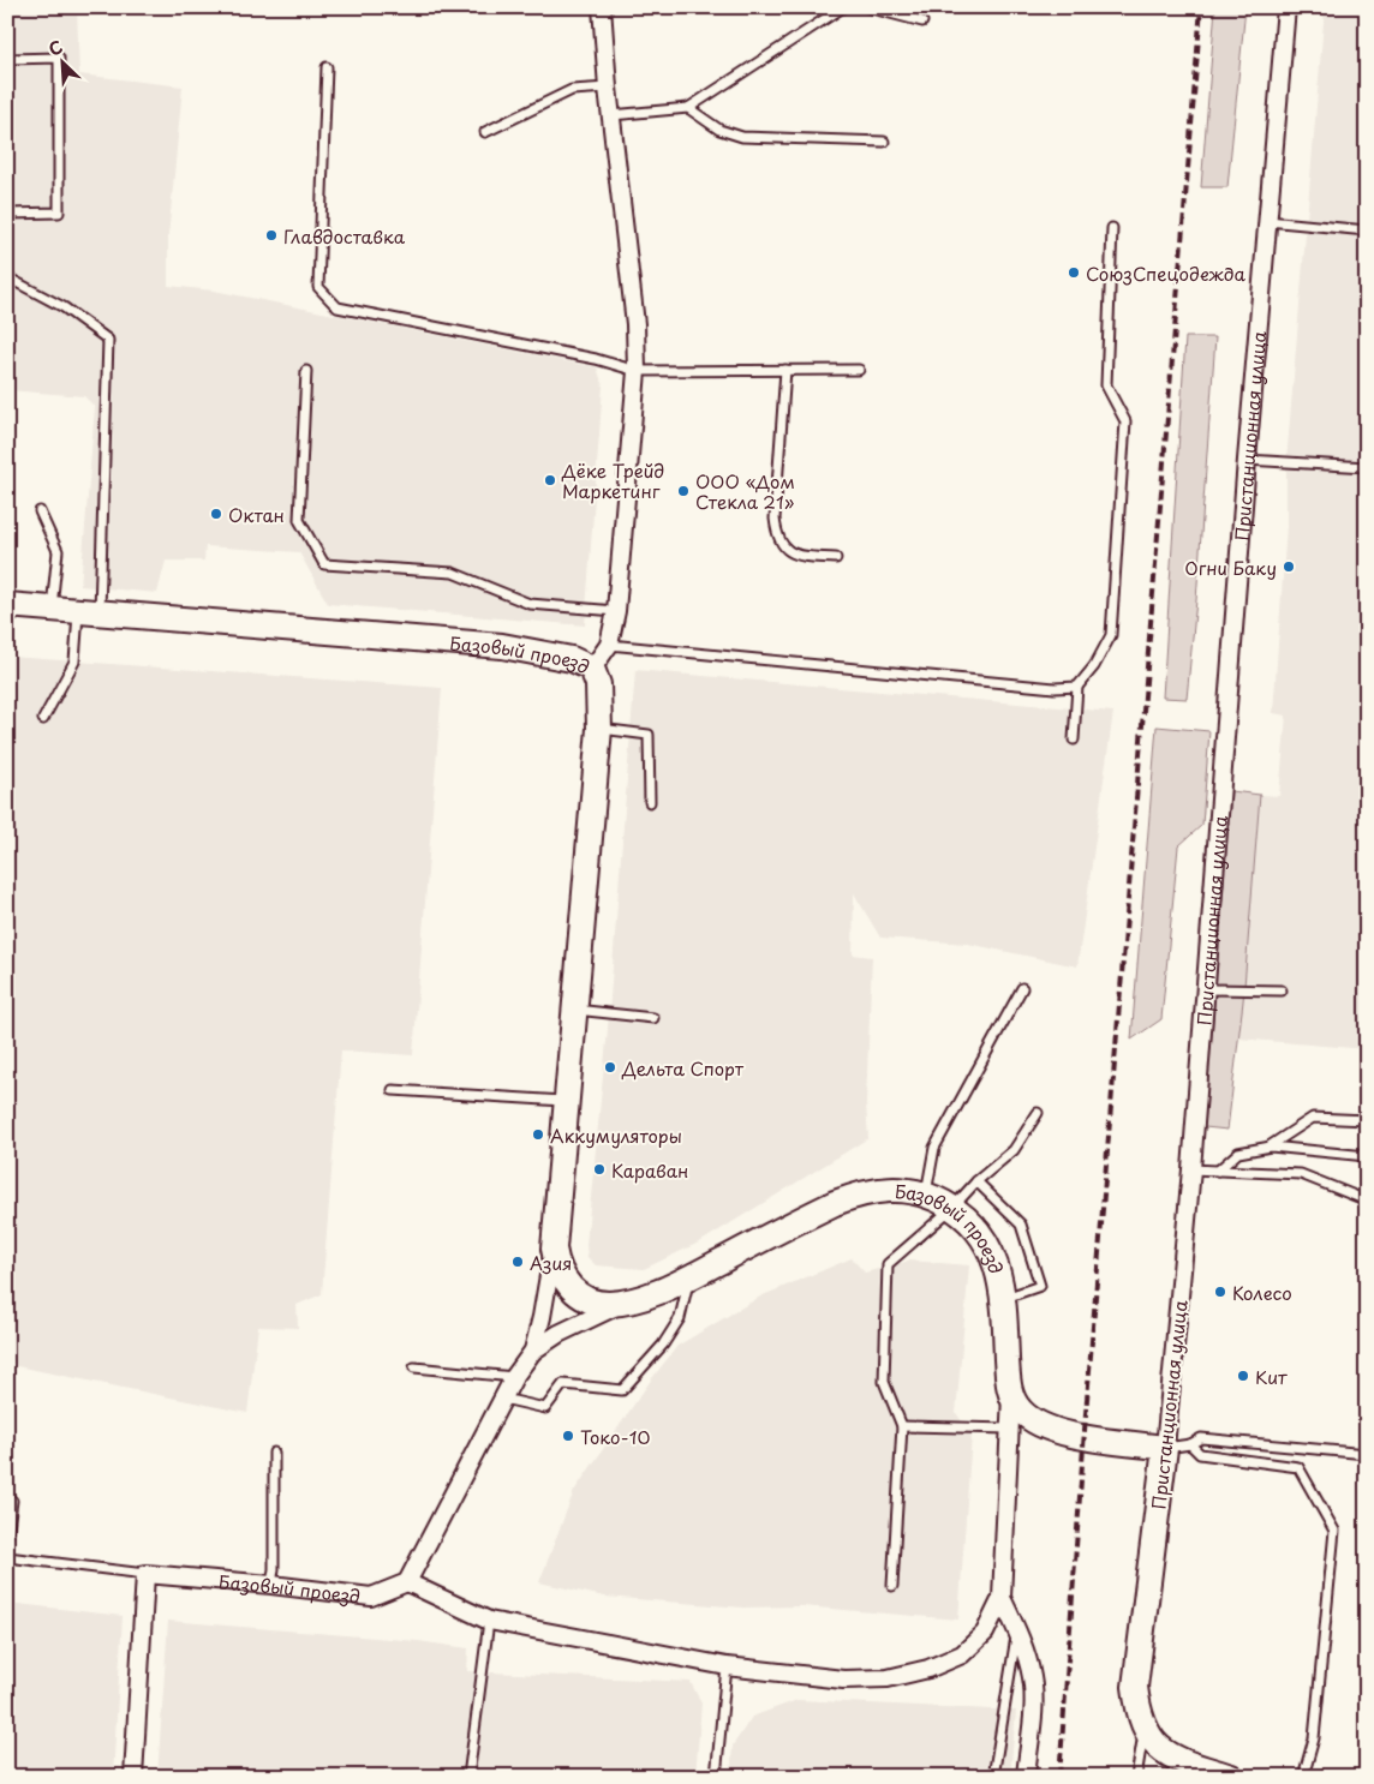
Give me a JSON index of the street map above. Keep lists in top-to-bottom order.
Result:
{
  "streets": {
    "street": ["Пристанционная улица", "Базовый проезд"]
  },
  "places": [
    "Главдоставка",
    "СоюзСпецодежда",
    "Дёке Трейд Маркетинг",
    "ООО «Дом Стекла 21»",
    "Октан",
    "Огни Баку",
    "Дельта Спорт",
    "Аккумуляторы",
    "Караван",
    "Азия",
    "Колесо",
    "Кит",
    "Токо-10"
  ],
  "north": "top left"
}
